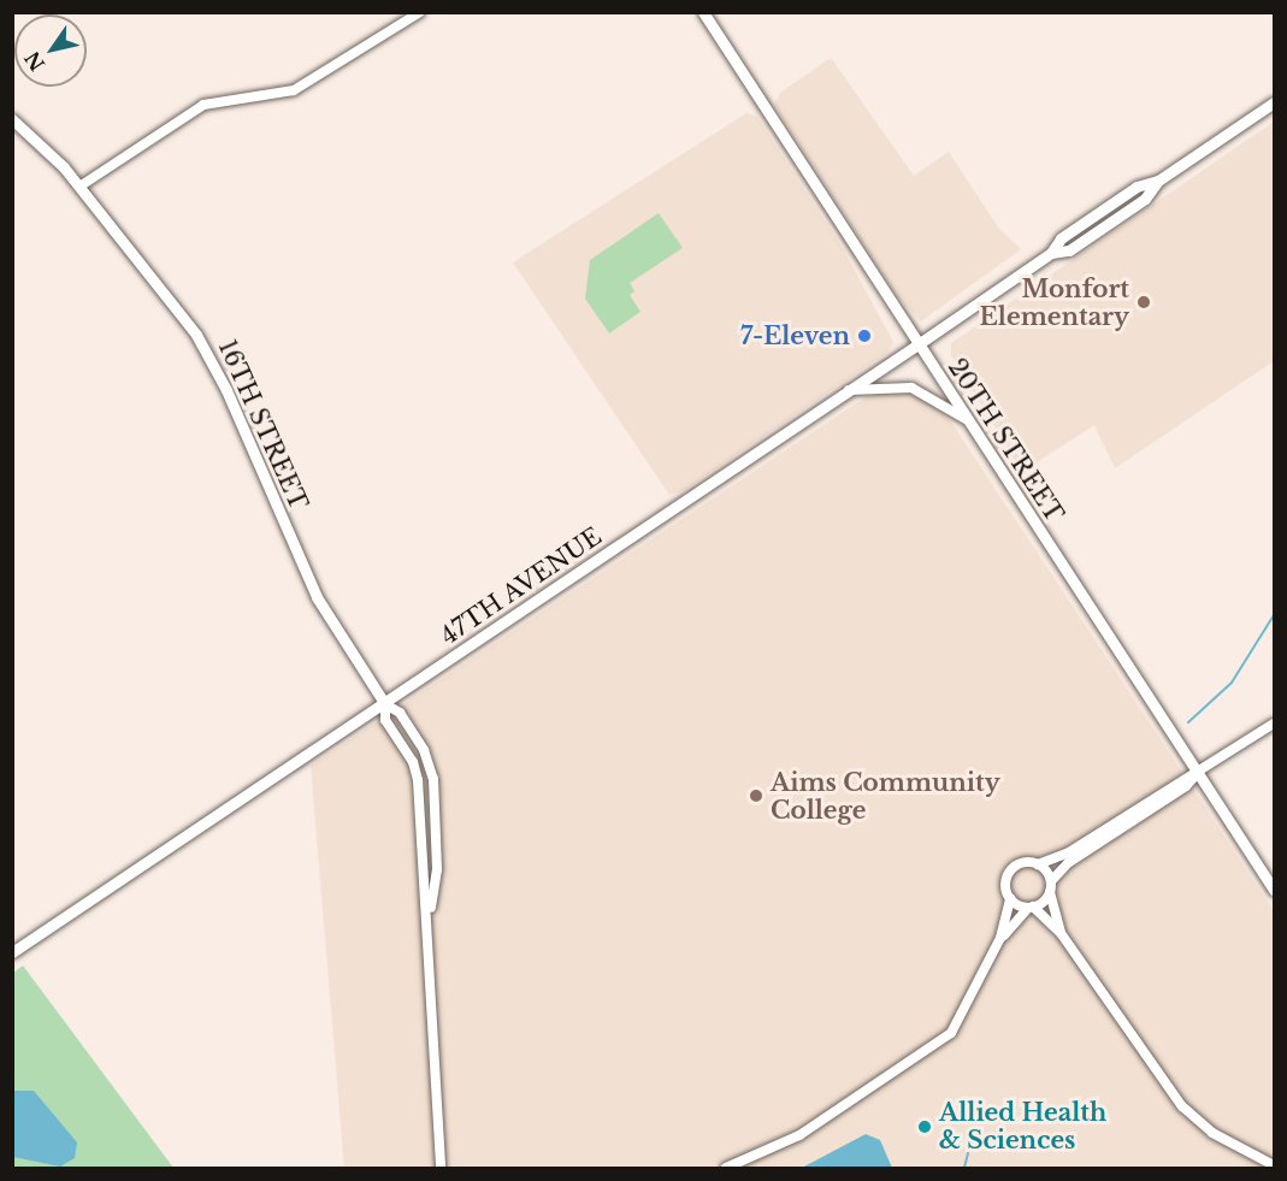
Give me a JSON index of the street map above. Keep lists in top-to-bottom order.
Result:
{
  "streets": {
    "main road": ["16TH STREET", "20TH STREET", "47TH AVENUE"]
  },
  "crossings": [
    ["16TH STREET", "47TH AVENUE"],
    ["20TH STREET", "47TH AVENUE"]
  ],
  "places": [
    "Monfort Elementary",
    "7-Eleven",
    "Aims Community College",
    "Allied Health & Sciences"
  ],
  "north": "bottom left"
}
